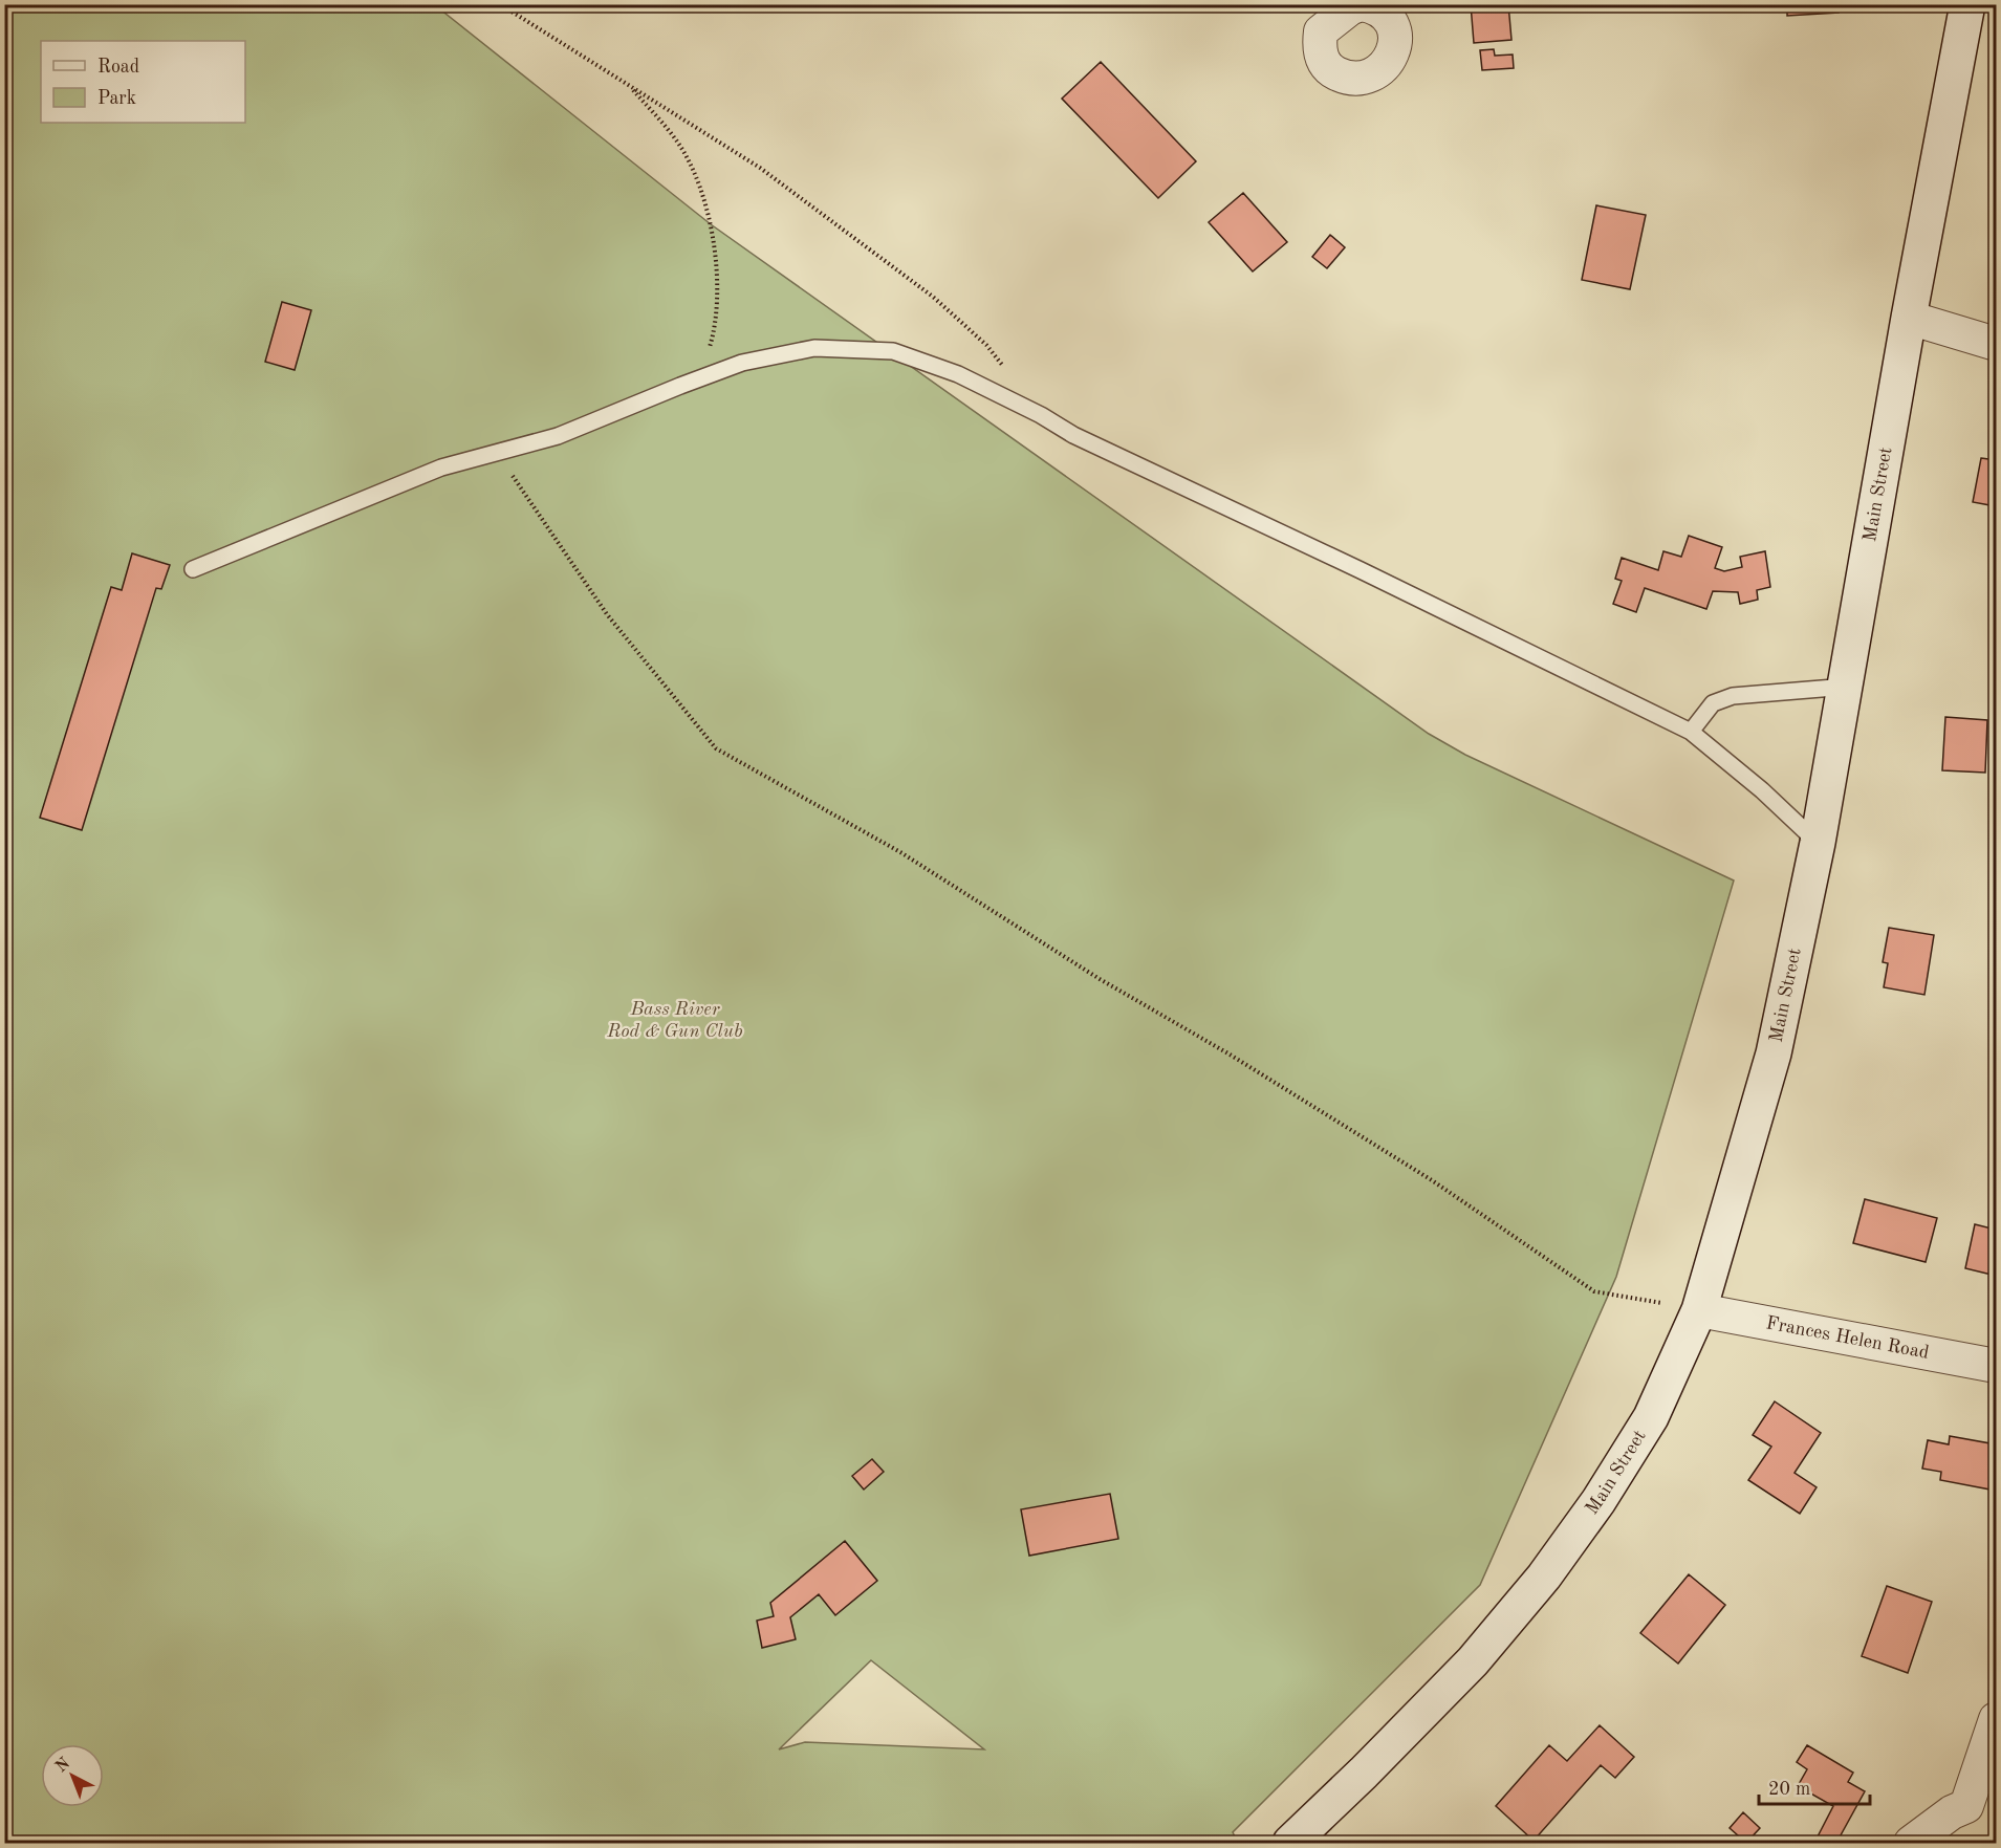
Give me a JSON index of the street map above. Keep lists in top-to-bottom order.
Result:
{
  "streets": {
    "main road": ["Main Street"],
    "street": ["Frances Helen Road"]
  },
  "crossings": [
    ["Main Street", "Frances Helen Road"]
  ],
  "parks": ["Bass River Rod & Gun Club"],
  "legend": ["Road", "Park"],
  "scale_bar": "20 m",
  "north": "top left"
}
